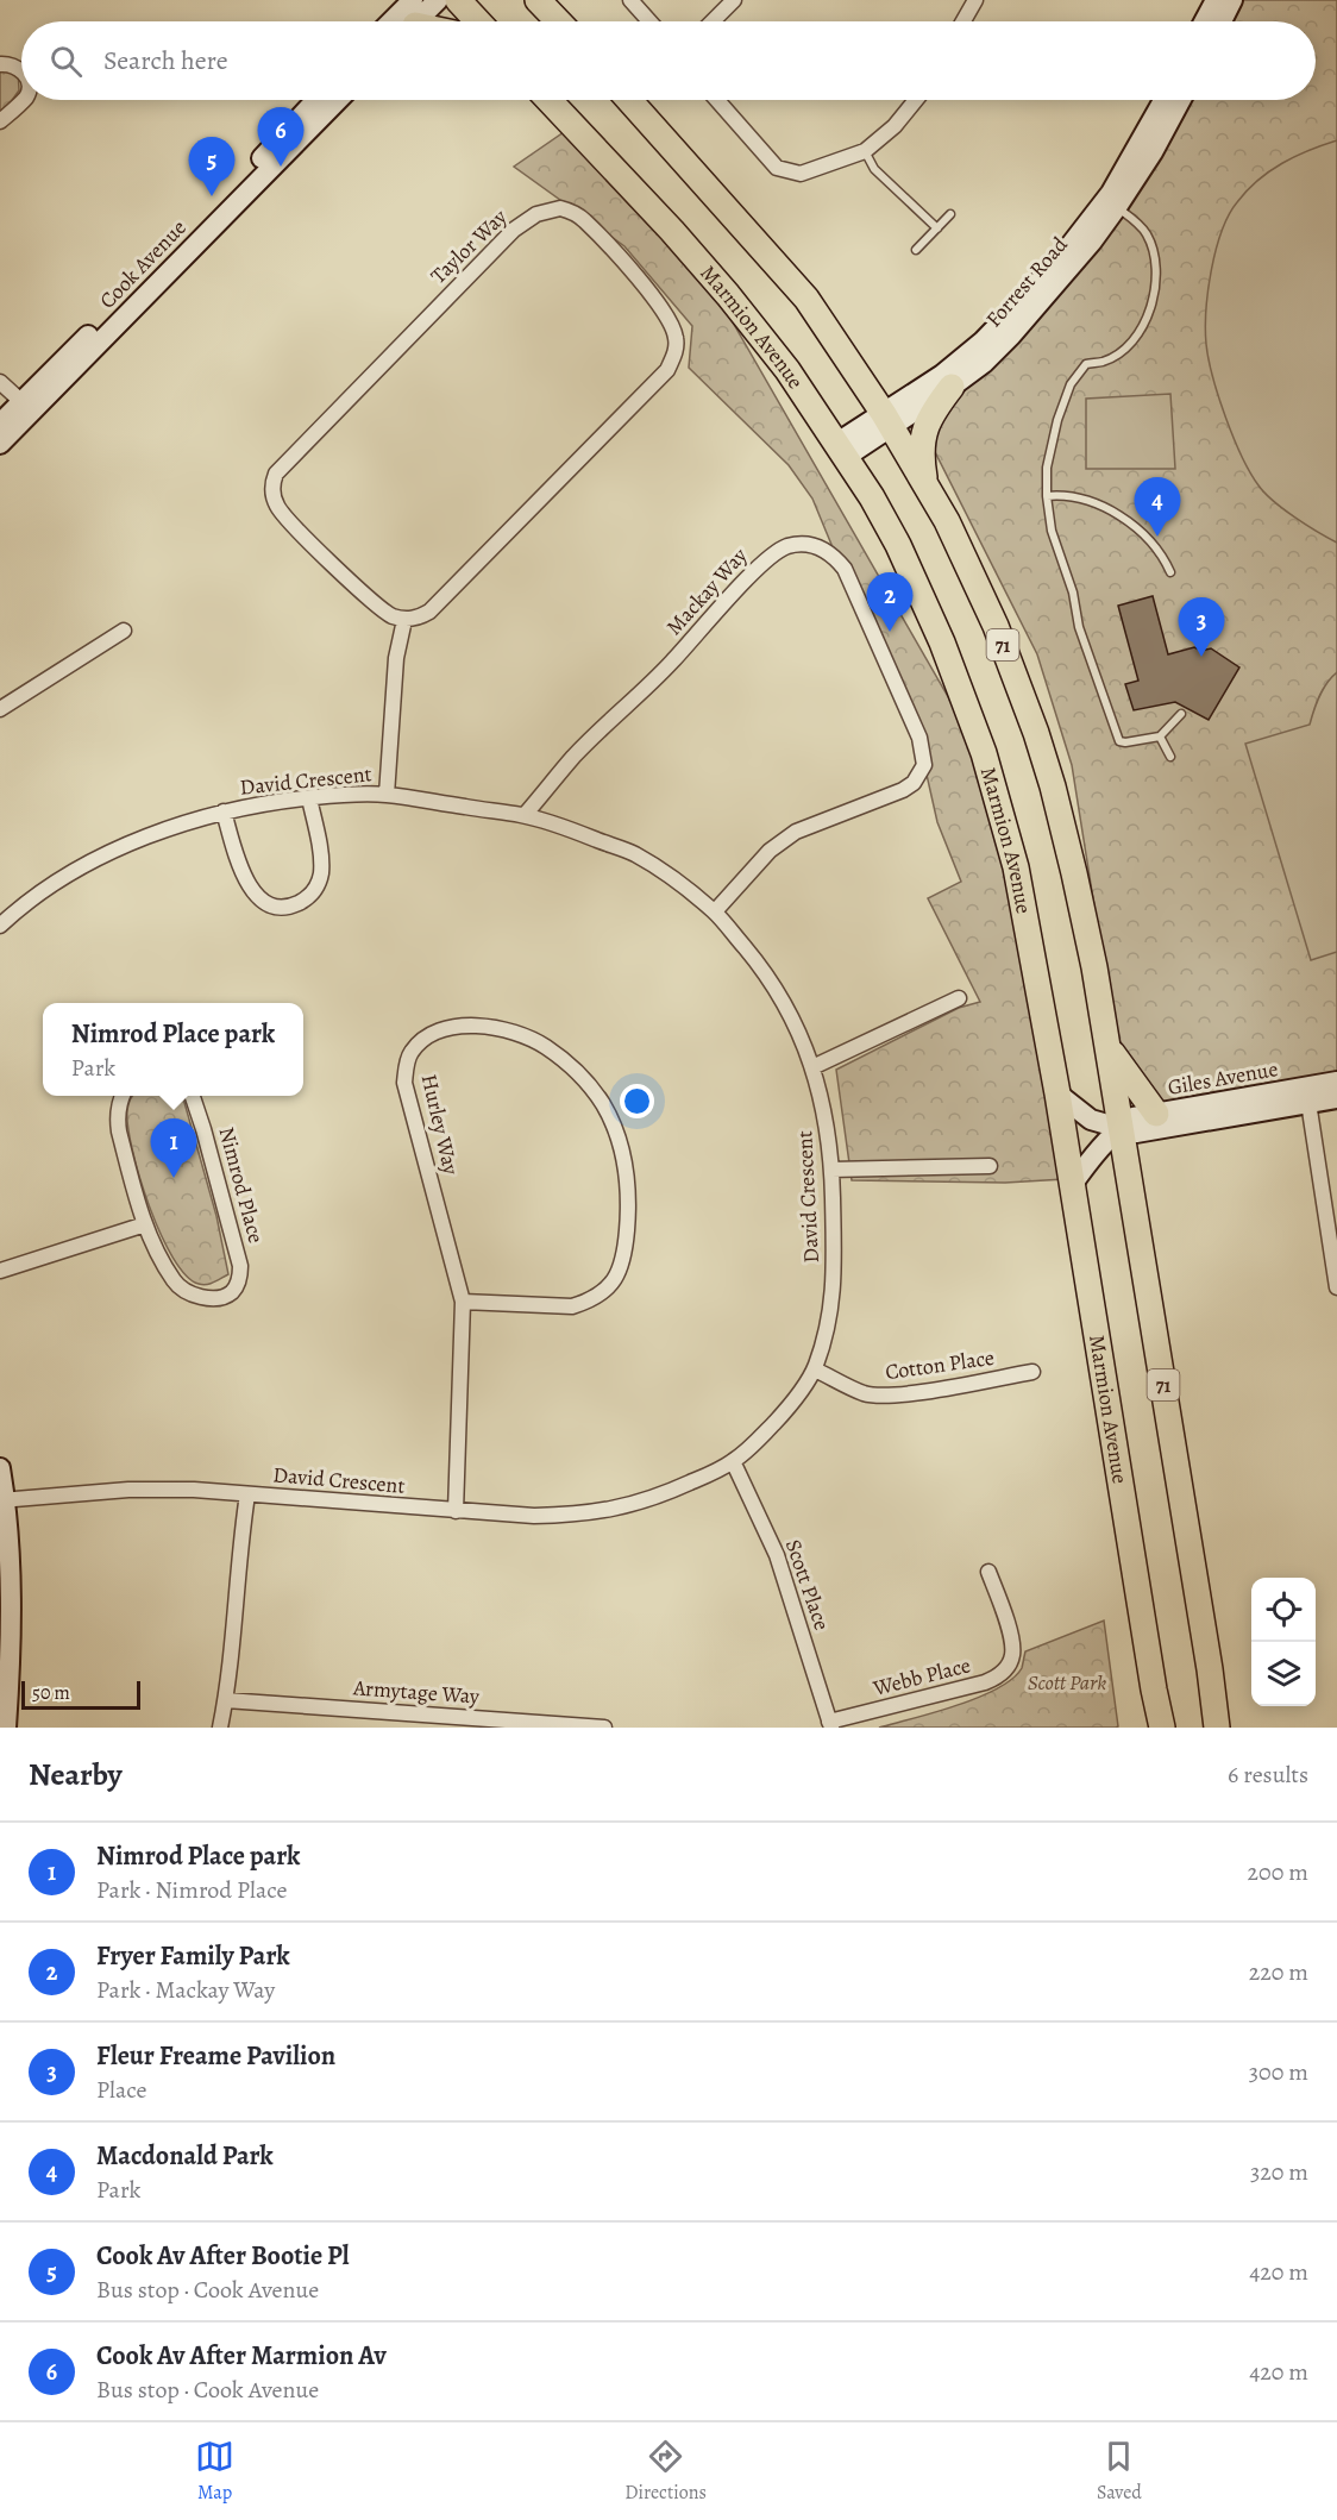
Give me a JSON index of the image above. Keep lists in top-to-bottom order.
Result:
{
  "streets": {
    "highway": ["Marmion Avenue", "71"],
    "street": [
      "Taylor Way",
      "Cook Avenue",
      "Forrest Road",
      "Mackay Way",
      "David Crescent",
      "Giles Avenue",
      "Hurley Way",
      "Nimrod Place",
      "Cotton Place",
      "Scott Place",
      "Webb Place",
      "Armytage Way"
    ]
  },
  "crossings": [
    ["Forrest Road", "Marmion Avenue"],
    ["Forrest Road", "71"],
    ["Marmion Avenue", "Giles Avenue"],
    ["Mackay Way", "David Crescent"],
    ["71", "Giles Avenue"],
    ["David Crescent", "Hurley Way"],
    ["David Crescent", "Cotton Place"],
    ["David Crescent", "Scott Place"],
    ["Scott Place", "Webb Place"]
  ],
  "parks": ["Scott Park"],
  "scale_bar": "50 m",
  "page": {
    "search": "Search here",
    "pins": [
      "6",
      "5",
      "4",
      "2",
      "3",
      "1"
    ],
    "popup": ["Nimrod Place park", "Park"],
    "scale": "50 m",
    "heading": ["Nearby", "6 results"],
    "list": [
      {
        "mark": "1",
        "name": "Nimrod Place park",
        "note": "Park · Nimrod Place",
        "value": "200 m"
      },
      {
        "mark": "2",
        "name": "Fryer Family Park",
        "note": "Park · Mackay Way",
        "value": "220 m"
      },
      {
        "mark": "3",
        "name": "Fleur Freame Pavilion",
        "note": "Place",
        "value": "300 m"
      },
      {
        "mark": "4",
        "name": "Macdonald Park",
        "note": "Park",
        "value": "320 m"
      },
      {
        "mark": "5",
        "name": "Cook Av After Bootie Pl",
        "note": "Bus stop · Cook Avenue",
        "value": "420 m"
      },
      {
        "mark": "6",
        "name": "Cook Av After Marmion Av",
        "note": "Bus stop · Cook Avenue",
        "value": "420 m"
      }
    ],
    "nav": ["Map", "Directions", "Saved"]
  }
}
